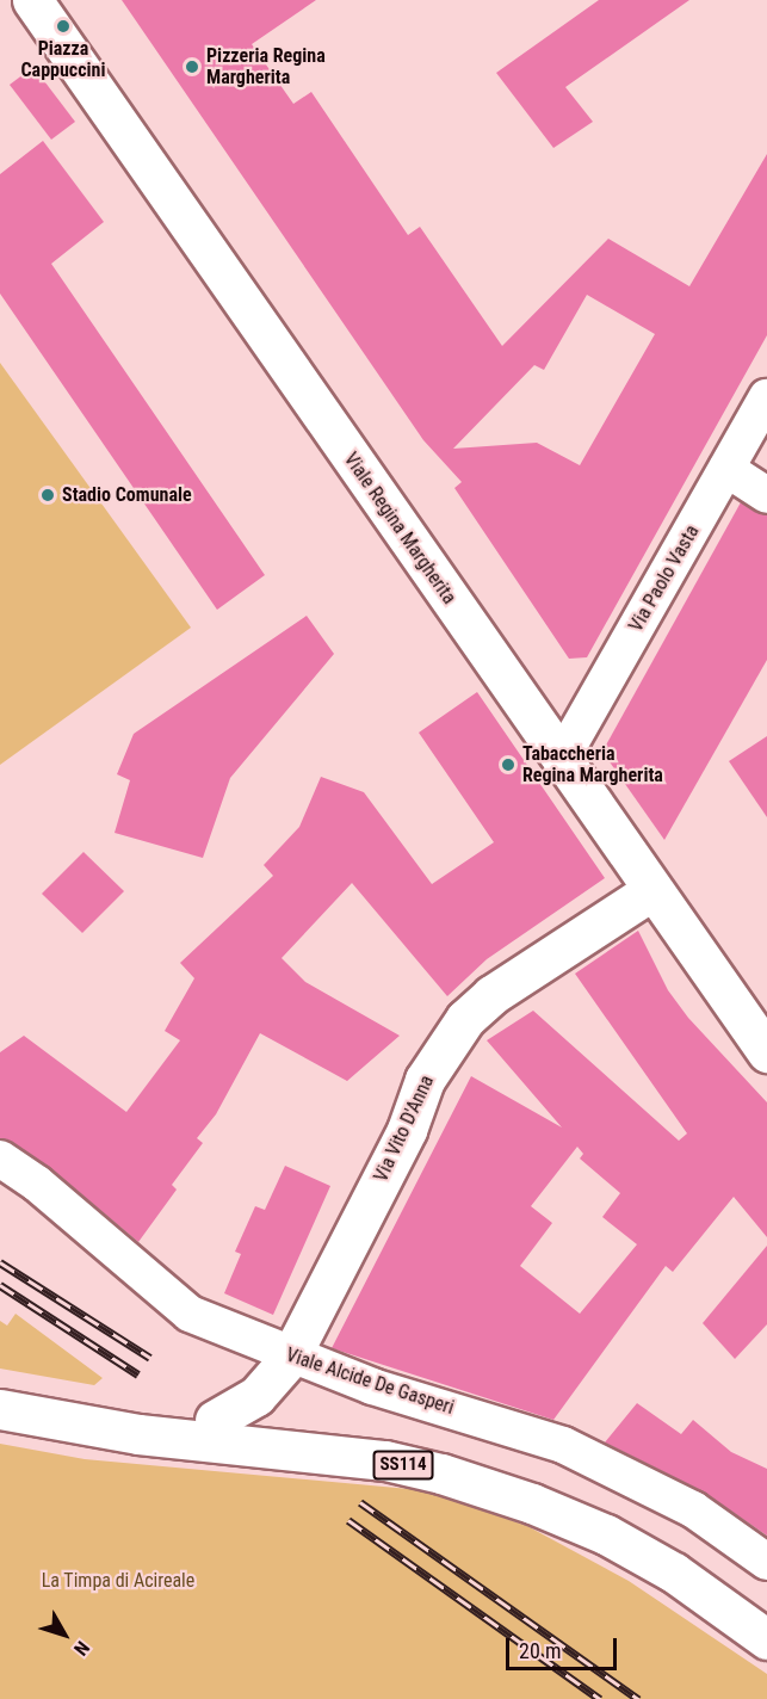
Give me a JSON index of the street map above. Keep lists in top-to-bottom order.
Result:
{
  "streets": {
    "street": [
      "Viale Regina Margherita",
      "Via Paolo Vasta",
      "Via Vito D'Anna",
      "Viale Alcide De Gasperi",
      "SS114"
    ]
  },
  "crossings": [
    ["Viale Regina Margherita", "Via Paolo Vasta"],
    ["Viale Regina Margherita", "Via Vito D'Anna"],
    ["Via Vito D'Anna", "Viale Alcide De Gasperi"],
    ["Via Vito D'Anna", "SS114"]
  ],
  "parks": ["La Timpa di Acireale"],
  "places": [
    "Piazza Cappuccini",
    "Pizzeria Regina Margherita",
    "Stadio Comunale",
    "Tabaccheria Regina Margherita"
  ],
  "scale_bar": "20 m",
  "north": "bottom right"
}
